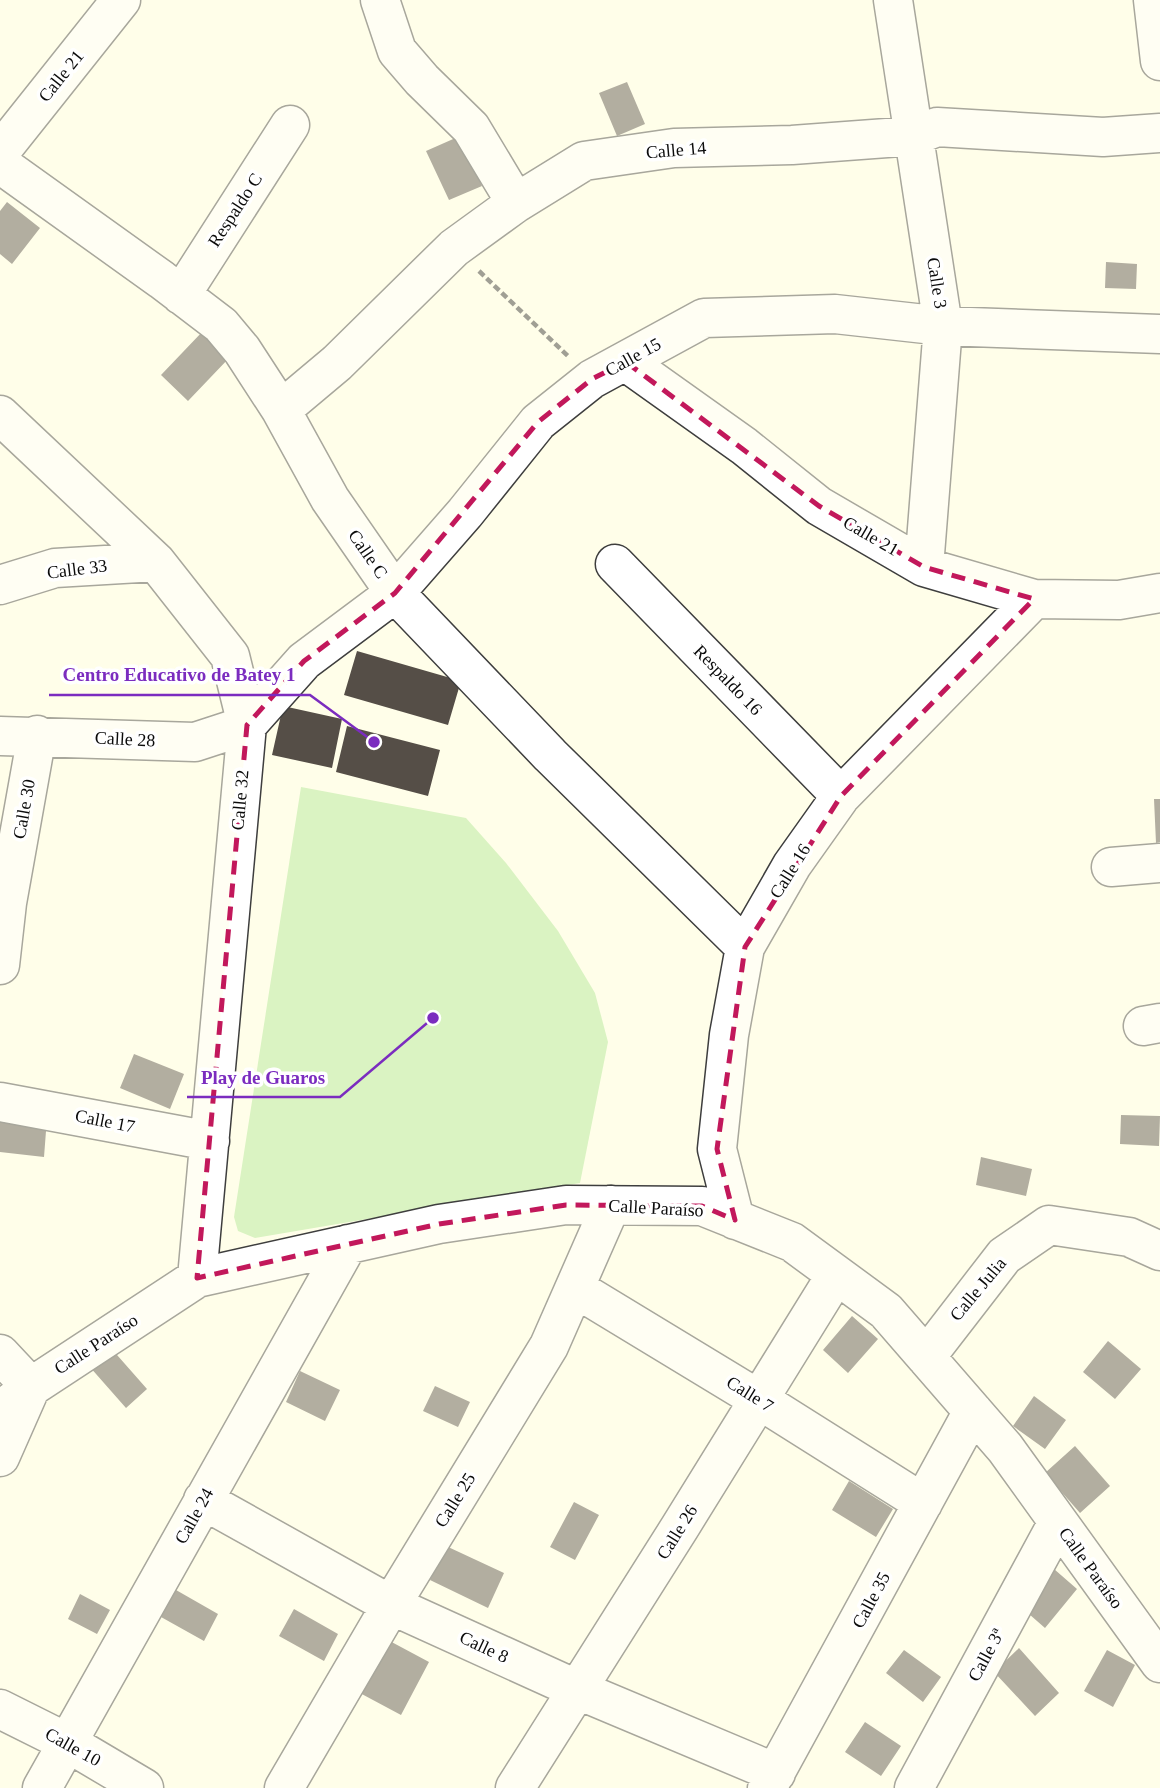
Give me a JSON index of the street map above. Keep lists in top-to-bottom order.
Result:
{
  "streets": {
    "street": [
      "Calle 21",
      "Calle 14",
      "Respaldo C",
      "Calle 3",
      "Calle 15",
      "Calle C",
      "Calle 33",
      "Respaldo 16",
      "Calle 28",
      "Calle 32",
      "Calle 30",
      "Calle 16",
      "Calle 17",
      "Calle Paraíso",
      "Calle Julia",
      "Calle 7",
      "Calle 25",
      "Calle 24",
      "Calle 26",
      "Calle 35",
      "Calle 8",
      "Calle 3ª",
      "Calle 10"
    ]
  },
  "crossings": [
    ["Calle 21", "Calle 3"],
    ["Calle 21", "Calle 15"],
    ["Calle 21", "Calle 16"],
    ["Calle 14", "Calle 3"],
    ["Calle 14", "Calle C"],
    ["Respaldo C", "Calle C"],
    ["Calle 3", "Calle 15"],
    ["Calle 15", "Calle C"],
    ["Calle 15", "Calle 28"],
    ["Calle 15", "Calle 32"],
    ["Calle C", "Calle 16"],
    ["Calle 33", "Calle 32"],
    ["Respaldo 16", "Calle 16"],
    ["Calle 28", "Calle 32"],
    ["Calle 28", "Calle 30"],
    ["Calle 32", "Calle 17"],
    ["Calle 32", "Calle Paraíso"],
    ["Calle 16", "Calle Paraíso"],
    ["Calle Paraíso", "Calle Julia"],
    ["Calle Paraíso", "Calle 25"],
    ["Calle Paraíso", "Calle 24"],
    ["Calle Paraíso", "Calle 26"],
    ["Calle Paraíso", "Calle 35"],
    ["Calle Paraíso", "Calle 3ª"],
    ["Calle 7", "Calle 25"],
    ["Calle 7", "Calle 26"],
    ["Calle 7", "Calle 35"],
    ["Calle 25", "Calle 8"],
    ["Calle 24", "Calle 8"],
    ["Calle 24", "Calle 10"],
    ["Calle 26", "Calle 8"],
    ["Calle 35", "Calle 8"]
  ],
  "places": ["Centro Educativo de Batey 1", "Play de Guaros"]
}
